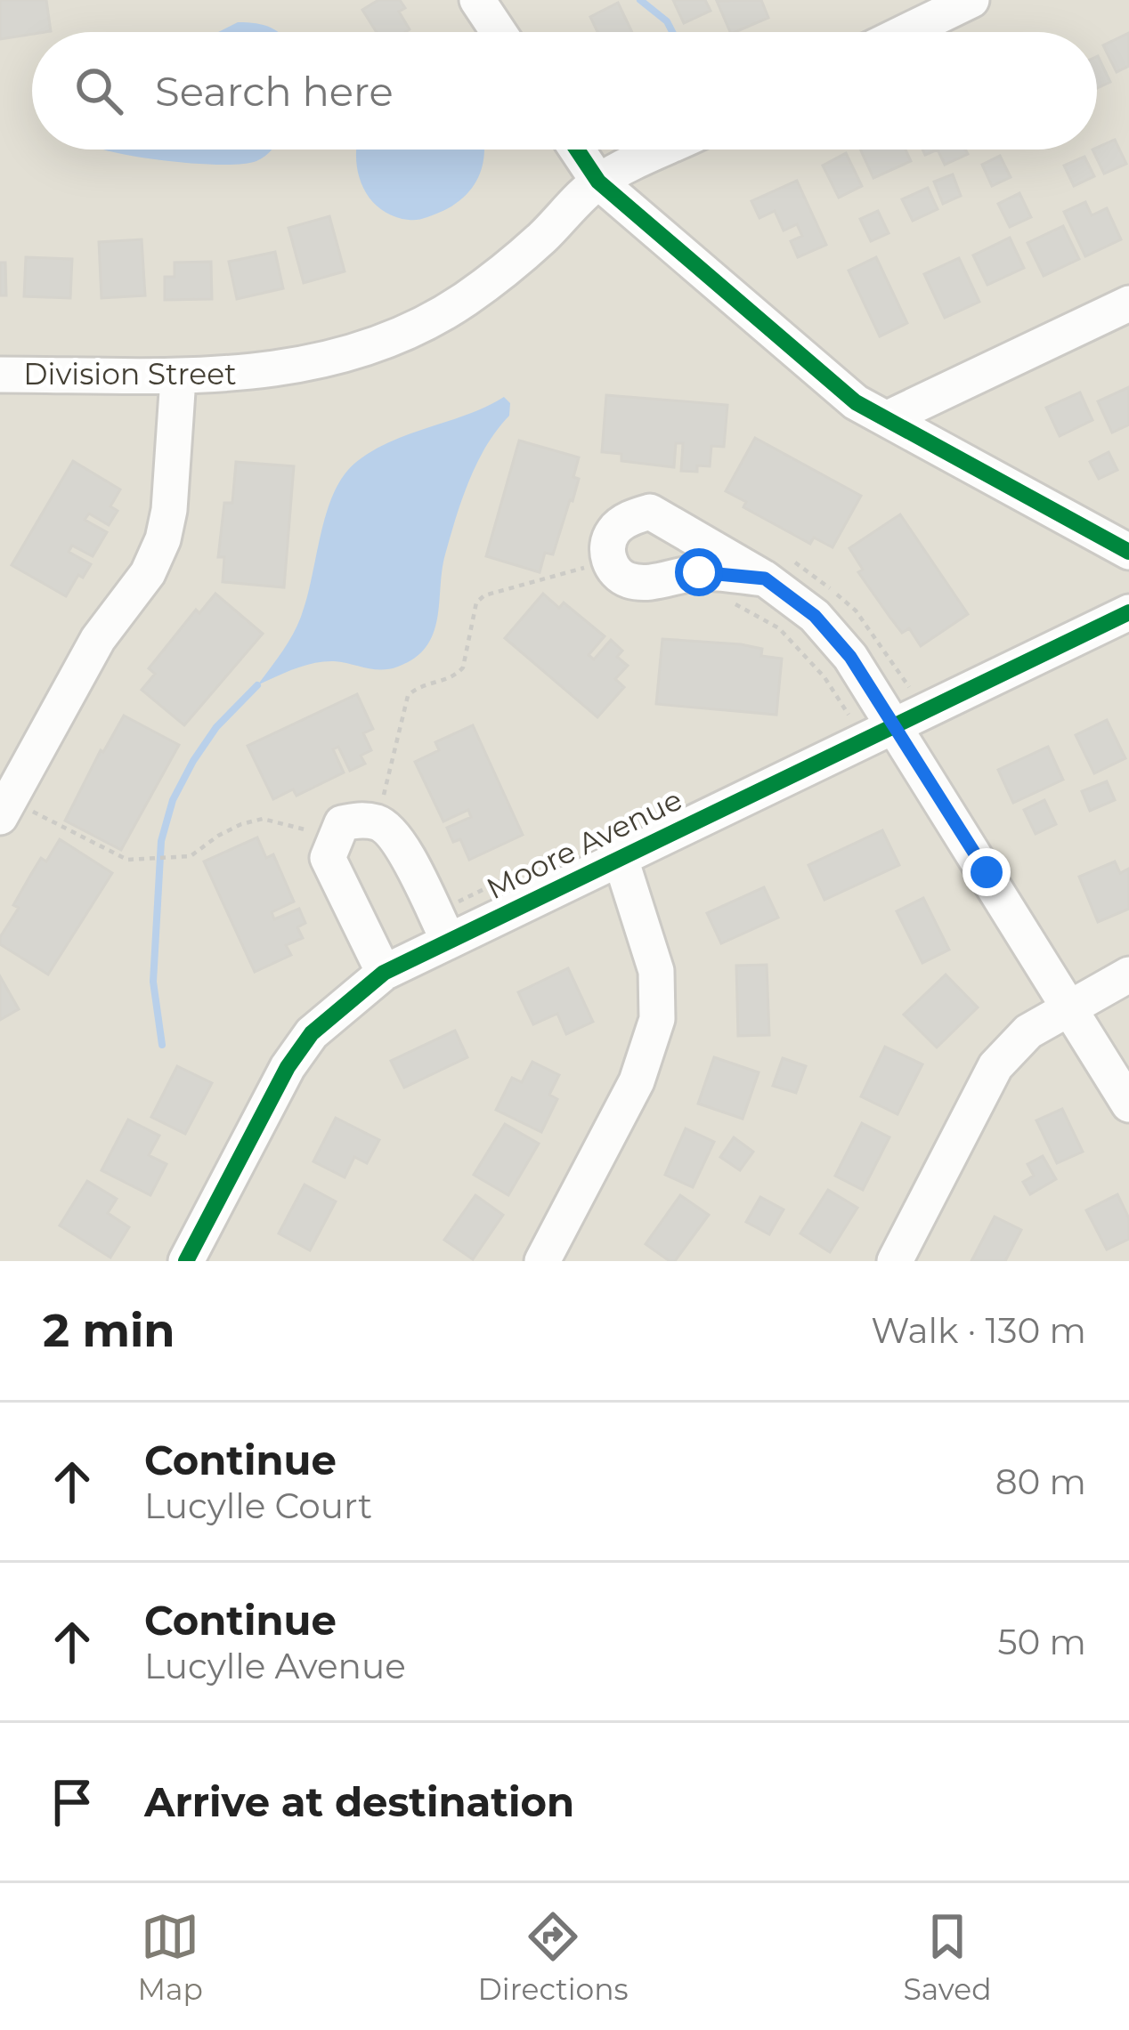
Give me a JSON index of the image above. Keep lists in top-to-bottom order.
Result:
{
  "streets": {
    "street": ["Division Street", "Moore Avenue"]
  },
  "page": {
    "search": "Search here",
    "heading": ["2 min", "Walk · 130 m"],
    "list": [
      ["Continue", "Lucylle Court", "80 m"],
      ["Continue", "Lucylle Avenue", "50 m"],
      "Arrive at destination"
    ],
    "nav": ["Map", "Directions", "Saved"]
  }
}
